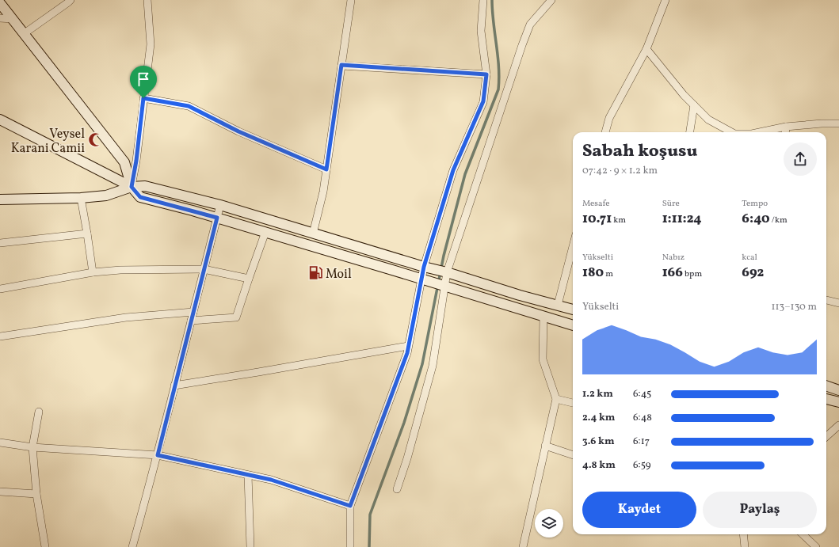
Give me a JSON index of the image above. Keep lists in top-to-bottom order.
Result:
{
  "places": {
    "mosque": ["Veysel Karani Camii"],
    "fuel station": ["Moil"]
  },
  "page": {
    "heading": ["Sabah koşusu", "07:42 · 9 × 1.2 km"],
    "stats": [
      ["Mesafe", "10.71 km"],
      ["Süre", "1:11:24"],
      ["Tempo", "6:40 /km"],
      ["Yükselti", "180 m"],
      ["Nabız", "166 bpm"],
      ["kcal", "692"]
    ],
    "chart": ["Yükselti", "113–130 m"],
    "list": [
      {
        "name": "1.2 km",
        "note": "6:45"
      },
      {
        "name": "2.4 km",
        "note": "6:48"
      },
      {
        "name": "3.6 km",
        "note": "6:17"
      },
      {
        "name": "4.8 km",
        "note": "6:59"
      }
    ],
    "buttons": ["Kaydet", "Paylaş"]
  }
}
